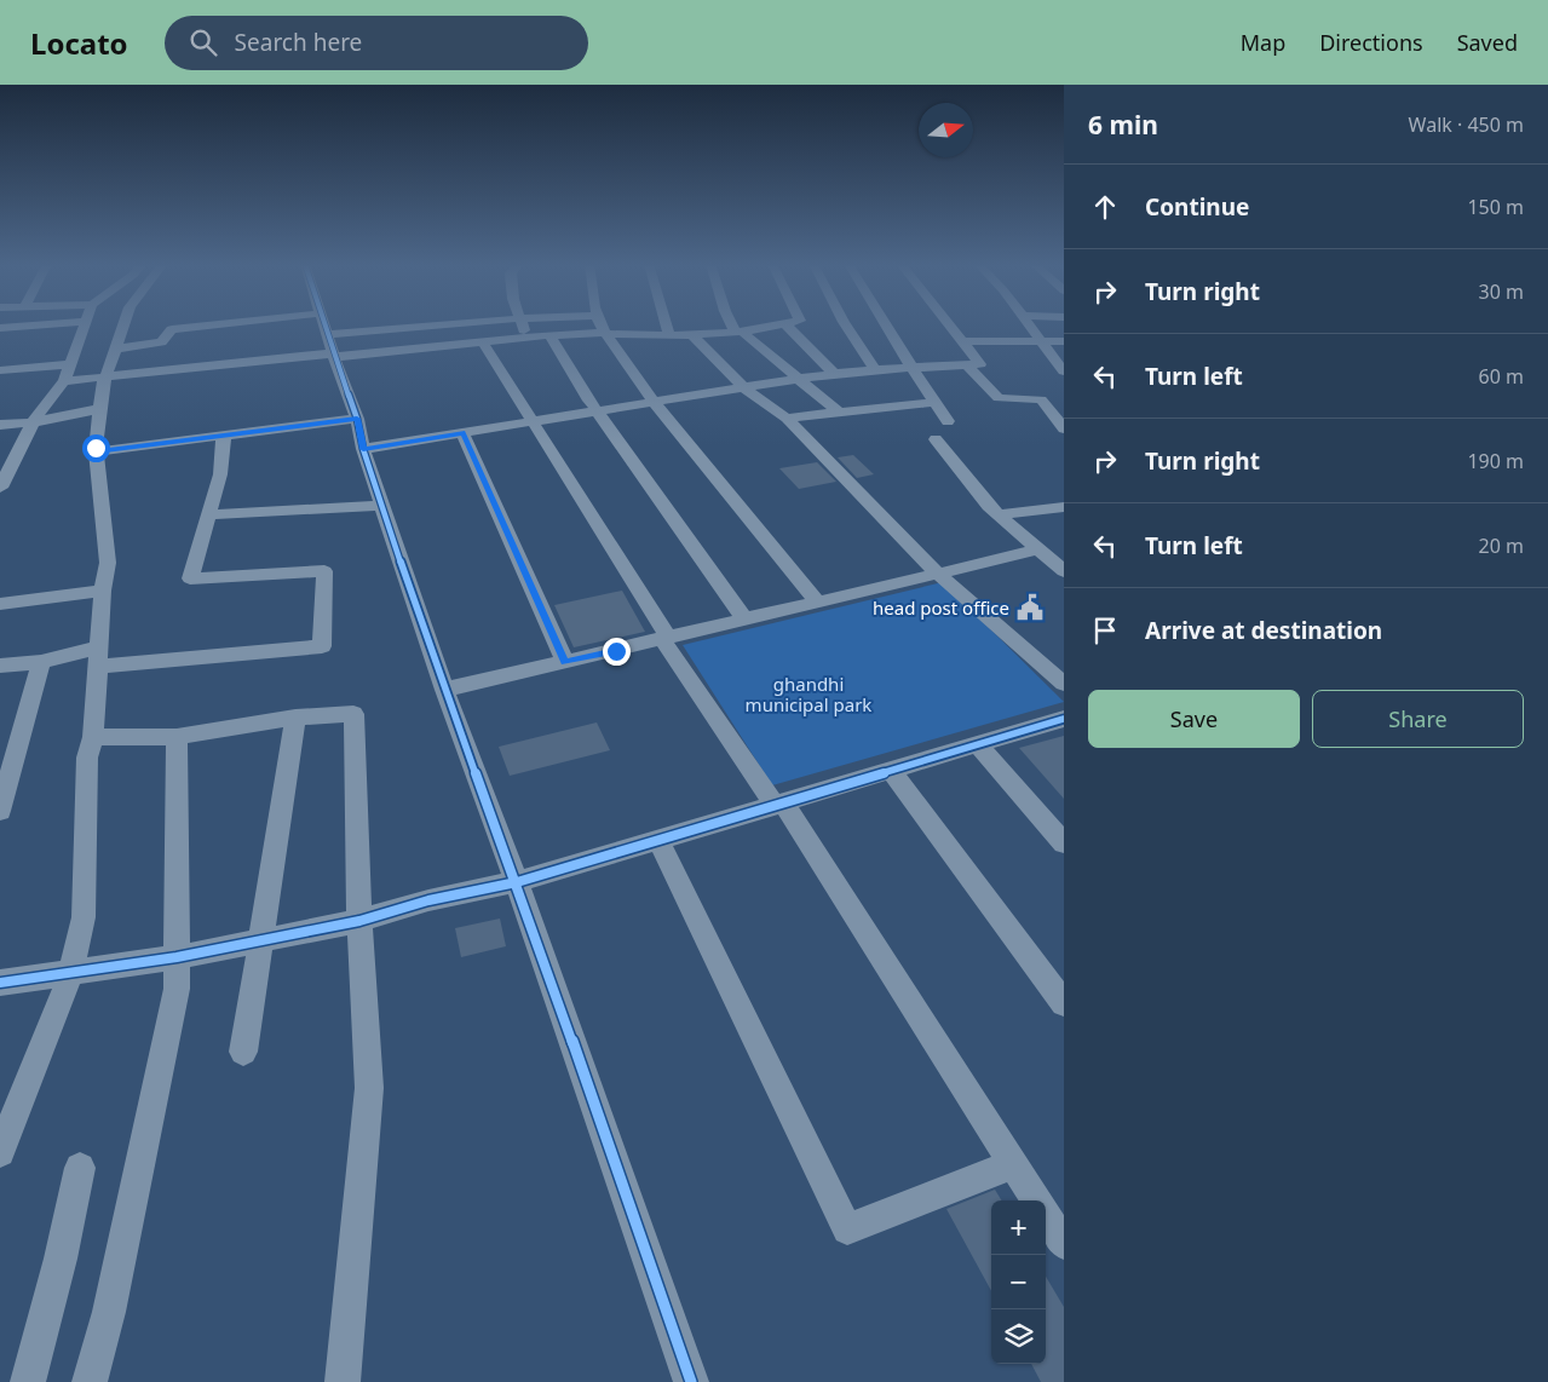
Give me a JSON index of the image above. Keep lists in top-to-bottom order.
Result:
{
  "parks": ["ghandhi municipal park"],
  "places": {
    "public building": ["head post office"]
  },
  "north": "right",
  "page": {
    "header": "Locato",
    "search": "Search here",
    "nav": ["Map", "Directions", "Saved"],
    "heading": ["6 min", "Walk · 450 m"],
    "list": [
      ["Continue", "150 m"],
      ["Turn right", "30 m"],
      ["Turn left", "60 m"],
      ["Turn right", "190 m"],
      ["Turn left", "20 m"],
      "Arrive at destination"
    ],
    "buttons": ["Save", "Share"],
    "map_buttons": ["+", "−"]
  }
}
